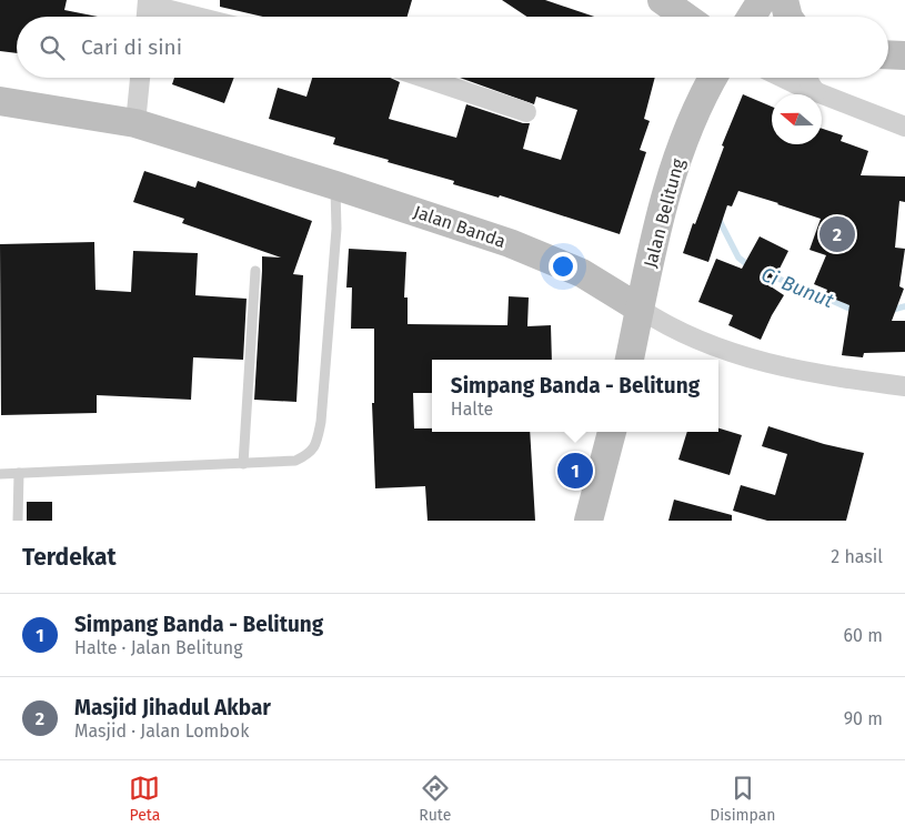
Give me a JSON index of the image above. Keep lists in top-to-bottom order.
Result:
{
  "streets": {
    "street": ["Jalan Belitung", "Jalan Banda"]
  },
  "crossings": [
    ["Jalan Belitung", "Jalan Banda"]
  ],
  "water": ["Ci Bunut"],
  "north": "left",
  "page": {
    "search": "Cari di sini",
    "pins": ["2", "1"],
    "popup": ["Simpang Banda - Belitung", "Halte"],
    "heading": ["Terdekat", "2 hasil"],
    "list": [
      {
        "mark": "1",
        "name": "Simpang Banda - Belitung",
        "note": "Halte · Jalan Belitung",
        "value": "60 m"
      },
      {
        "mark": "2",
        "name": "Masjid Jihadul Akbar",
        "note": "Masjid · Jalan Lombok",
        "value": "90 m"
      }
    ],
    "nav": ["Peta", "Rute", "Disimpan"]
  }
}
